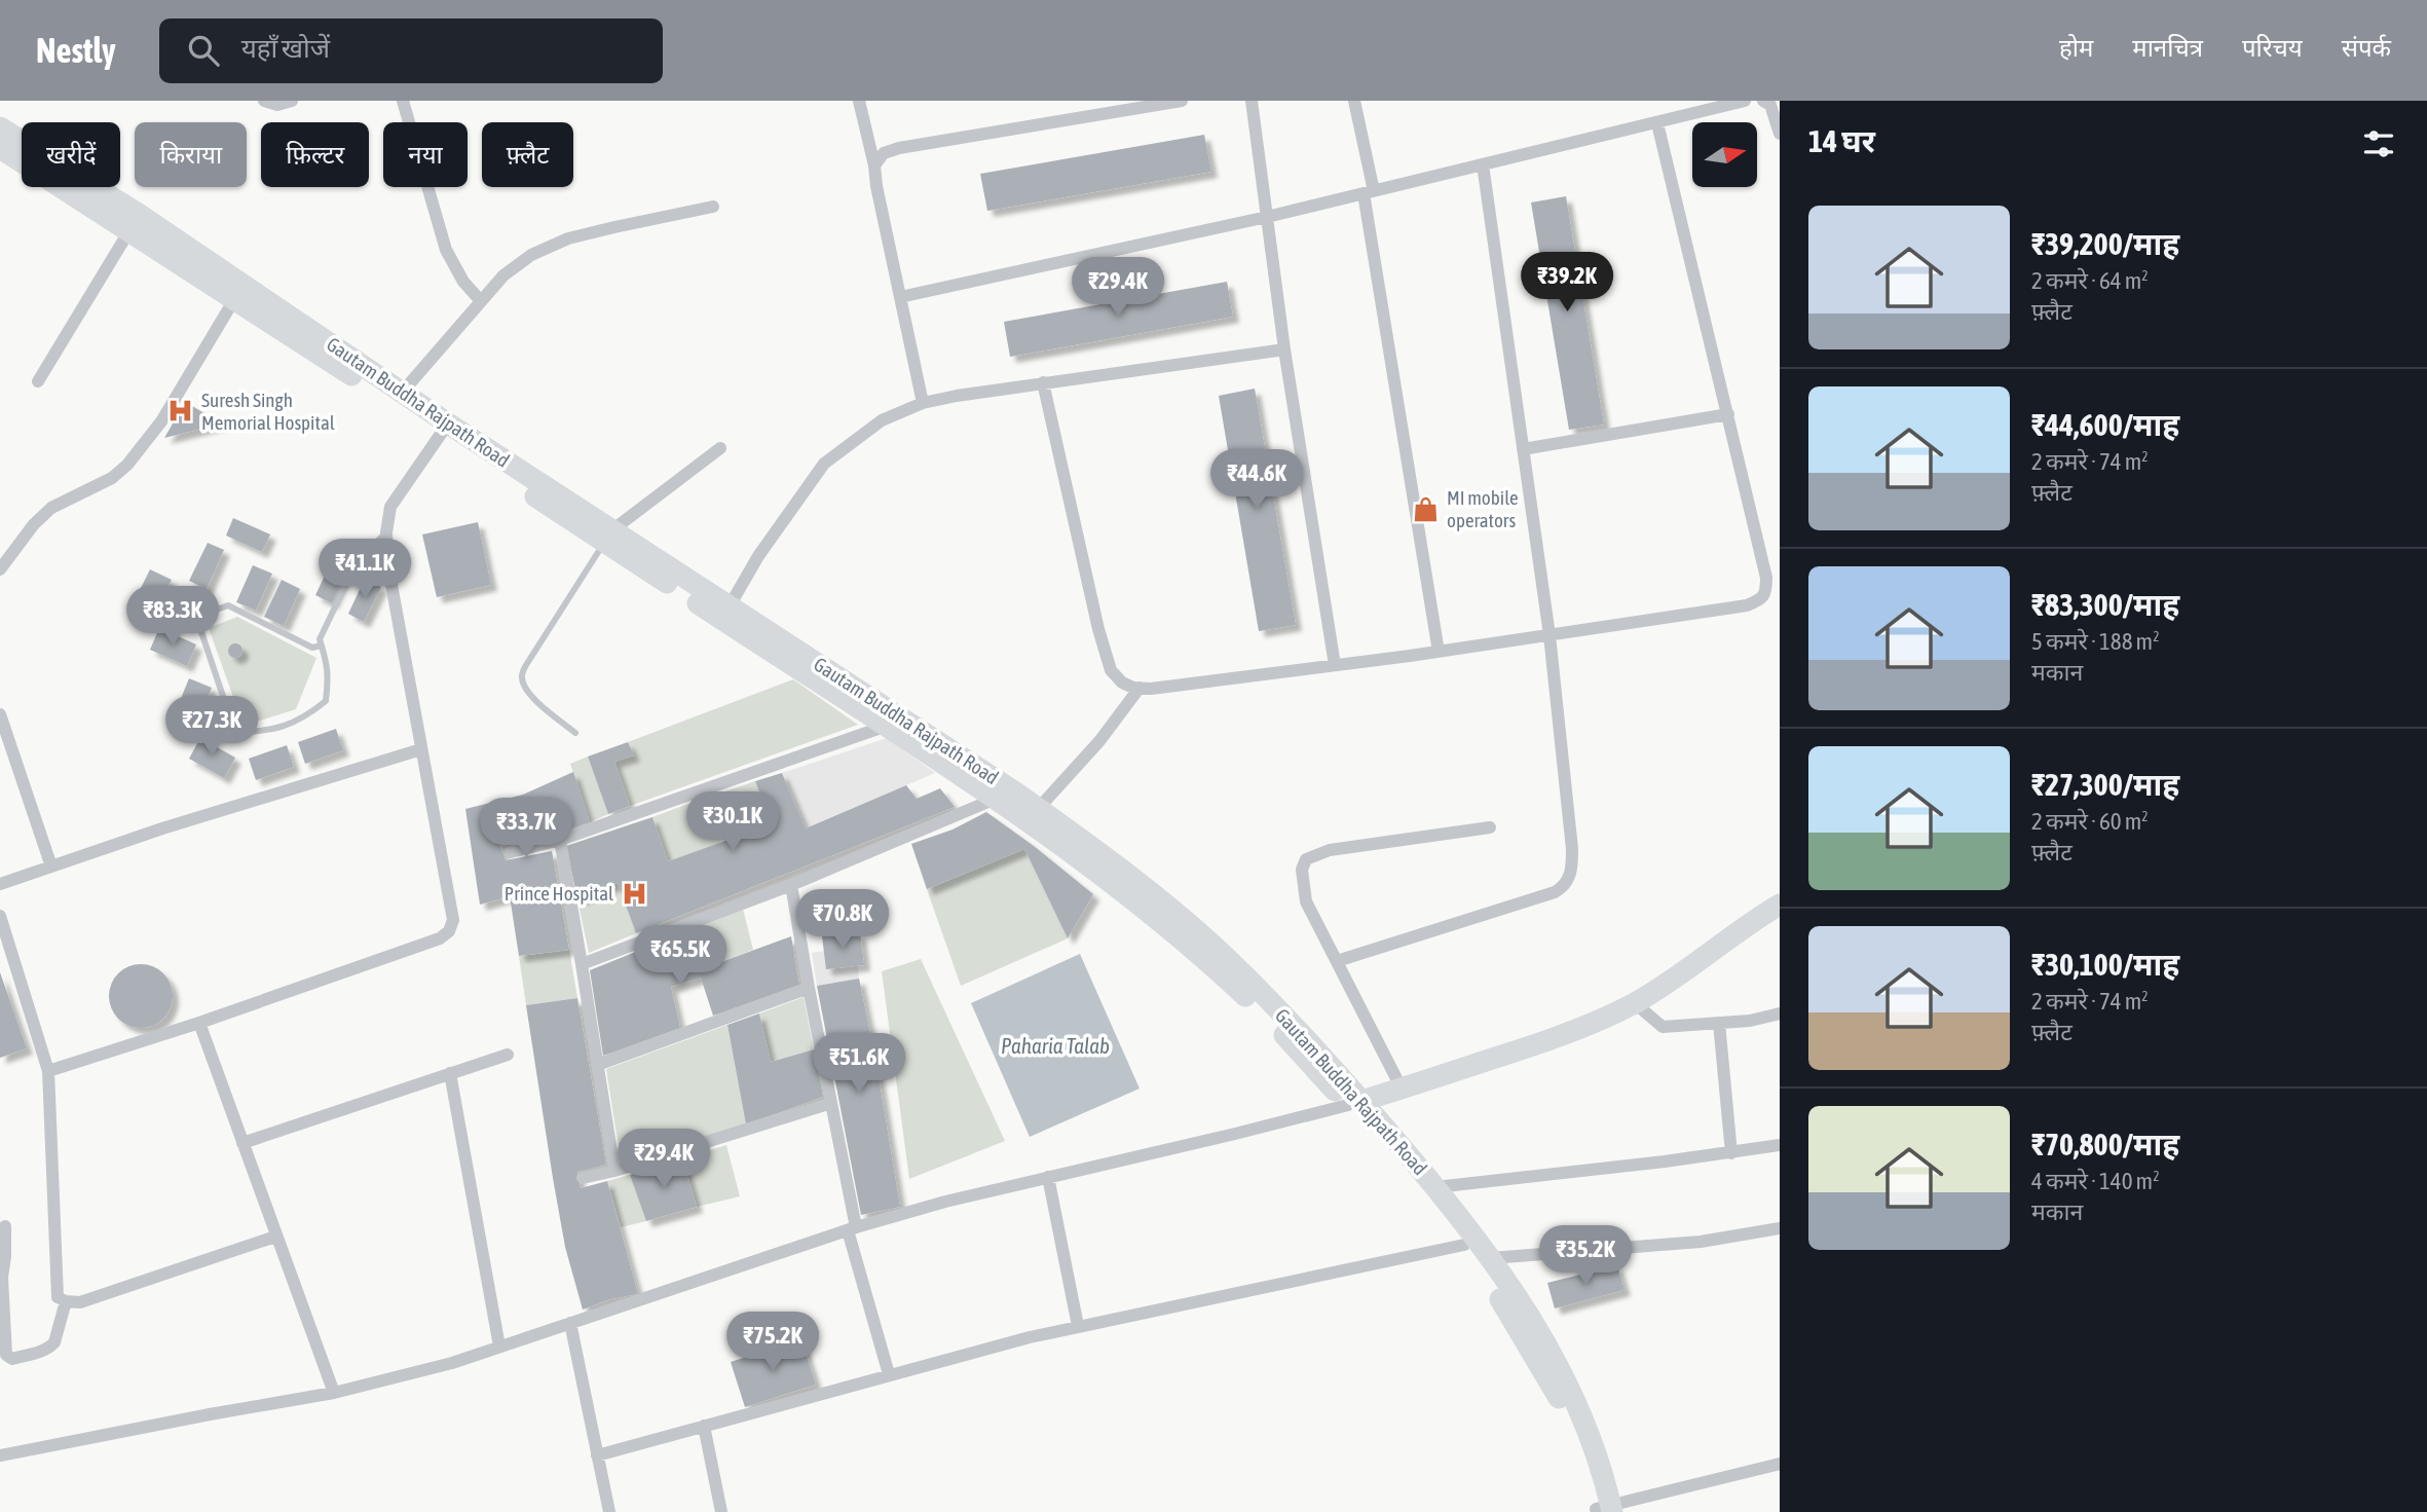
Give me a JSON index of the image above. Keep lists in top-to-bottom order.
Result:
{
  "streets": {
    "main road": ["Gautam Buddha Rajpath Road"]
  },
  "water": ["Paharia Talab"],
  "places": {
    "hospital": ["Suresh Singh Memorial Hospital", "Prince Hospital"],
    "shop": ["MI mobile operators"]
  },
  "north": "right",
  "page": {
    "header": "Nestly",
    "search": "यहाँ खोजें",
    "nav": [
      "होम",
      "मानचित्र",
      "परिचय",
      "संपर्क"
    ],
    "heading": "14 घर",
    "chip": [
      "खरीदें",
      "किराया",
      "फ़िल्टर",
      "नया",
      "फ़्लैट"
    ],
    "list": [
      {
        "name": "₹39,200/माह",
        "note": "2 कमरे · 64 m² · फ़्लैट"
      },
      {
        "name": "₹44,600/माह",
        "note": "2 कमरे · 74 m² · फ़्लैट"
      },
      {
        "name": "₹83,300/माह",
        "note": "5 कमरे · 188 m² · मकान"
      },
      {
        "name": "₹27,300/माह",
        "note": "2 कमरे · 60 m² · फ़्लैट"
      },
      {
        "name": "₹30,100/माह",
        "note": "2 कमरे · 74 m² · फ़्लैट"
      },
      {
        "name": "₹70,800/माह",
        "note": "4 कमरे · 140 m² · मकान"
      }
    ],
    "price": [
      "₹39.2K",
      "₹29.4K",
      "₹44.6K",
      "₹41.1K",
      "₹83.3K",
      "₹27.3K",
      "₹30.1K",
      "₹33.7K",
      "₹70.8K",
      "₹65.5K",
      "₹51.6K",
      "₹29.4K",
      "₹35.2K",
      "₹75.2K"
    ]
  }
}
